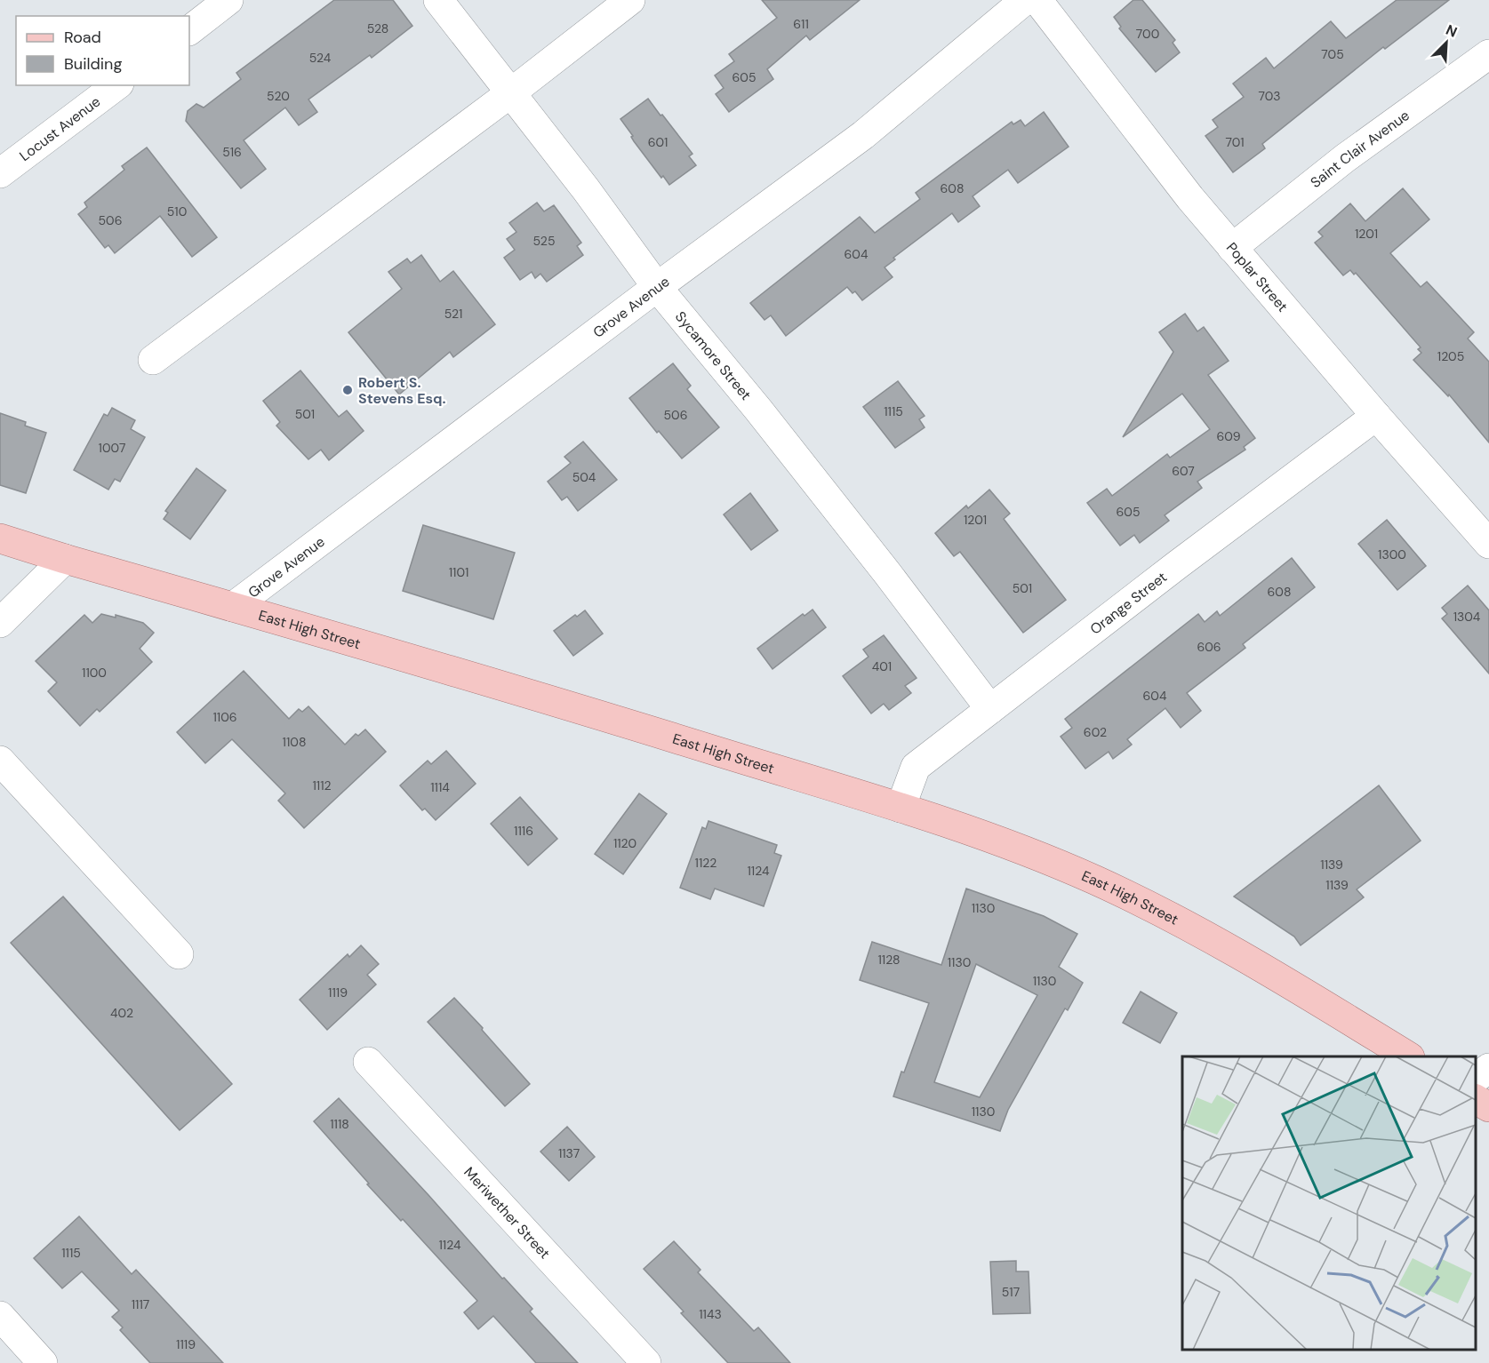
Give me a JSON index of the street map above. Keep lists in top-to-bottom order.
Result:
{
  "streets": {
    "main road": ["East High Street"],
    "street": [
      "Locust Avenue",
      "Saint Clair Avenue",
      "Poplar Street",
      "Grove Avenue",
      "Sycamore Street",
      "Orange Street",
      "Meriwether Street"
    ]
  },
  "crossings": [
    ["Saint Clair Avenue", "Poplar Street"],
    ["Poplar Street", "Orange Street"],
    ["Grove Avenue", "Sycamore Street"],
    ["Grove Avenue", "East High Street"],
    ["Sycamore Street", "Orange Street"],
    ["Orange Street", "East High Street"]
  ],
  "places": ["Robert S. Stevens Esq."],
  "house_numbers": [
    "611",
    "528",
    "700",
    "705",
    "524",
    "605",
    "520",
    "703",
    "601",
    "701",
    "516",
    "608",
    "510",
    "506",
    "1201",
    "525",
    "604",
    "521",
    "1205",
    "1115",
    "501",
    "506",
    "609",
    "1007",
    "607",
    "504",
    "605",
    "1201",
    "1300",
    "1101",
    "501",
    "608",
    "1304",
    "606",
    "401",
    "1100",
    "604",
    "1106",
    "602",
    "1108",
    "1112",
    "1114",
    "1116",
    "1120",
    "1122",
    "1139",
    "1124",
    "1139",
    "1130",
    "1128",
    "1130",
    "1130",
    "1119",
    "402",
    "1130",
    "1118",
    "1137",
    "1124",
    "1115",
    "517",
    "1117",
    "1143",
    "1119"
  ],
  "legend": ["Road", "Building"],
  "north": "top right"
}
